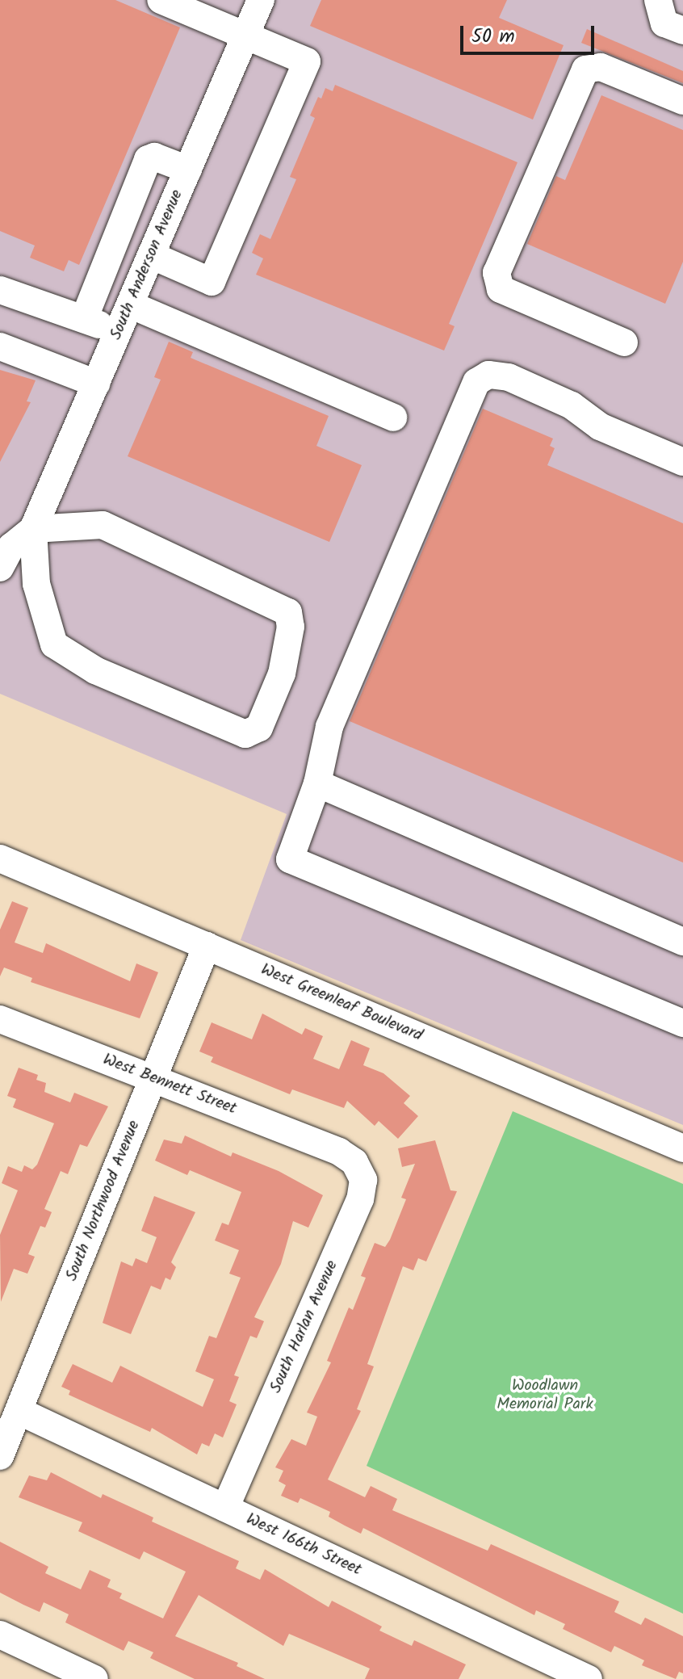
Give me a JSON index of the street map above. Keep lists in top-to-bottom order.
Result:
{
  "streets": {
    "street": [
      "South Anderson Avenue",
      "West Greenleaf Boulevard",
      "West Bennett Street",
      "South Northwood Avenue",
      "South Harlan Avenue",
      "West 166th Street"
    ]
  },
  "crossings": [
    ["West Greenleaf Boulevard", "South Northwood Avenue"],
    ["West Bennett Street", "South Northwood Avenue"],
    ["West Bennett Street", "South Harlan Avenue"],
    ["South Northwood Avenue", "West 166th Street"],
    ["South Harlan Avenue", "West 166th Street"]
  ],
  "parks": ["Woodlawn Memorial Park"],
  "scale_bar": "50 m"
}
